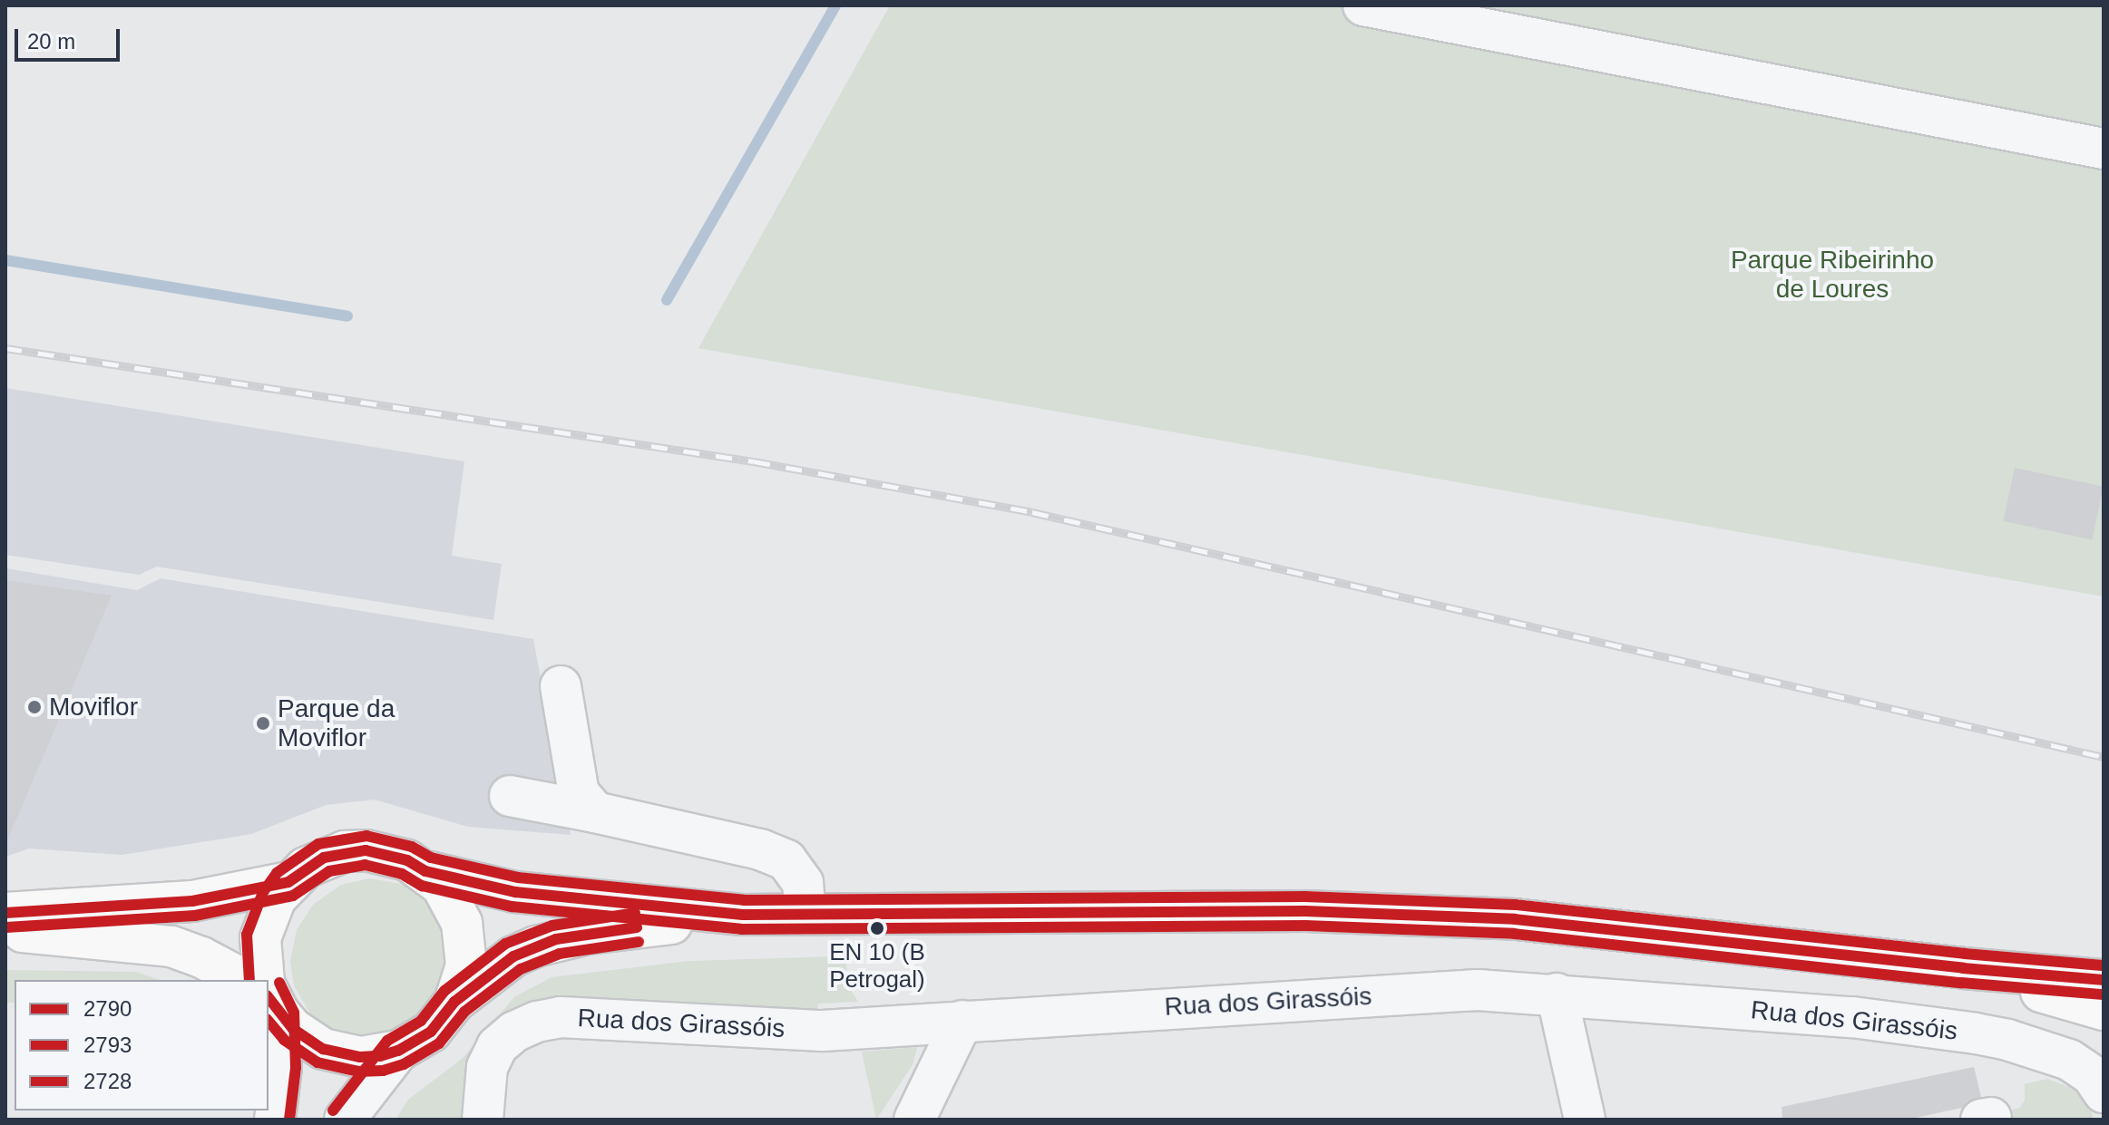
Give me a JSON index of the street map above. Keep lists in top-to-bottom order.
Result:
{
  "streets": {
    "street": ["Rua dos Girassóis"]
  },
  "parks": ["Parque Ribeirinho de Loures"],
  "places": ["Moviflor", "Parque da Moviflor", "EN 10 (B Petrogal)"],
  "lines": ["transit line 2728", "transit line 2790", "transit line 2793"],
  "legend": ["2790", "2793", "2728"],
  "scale_bar": "20 m"
}
